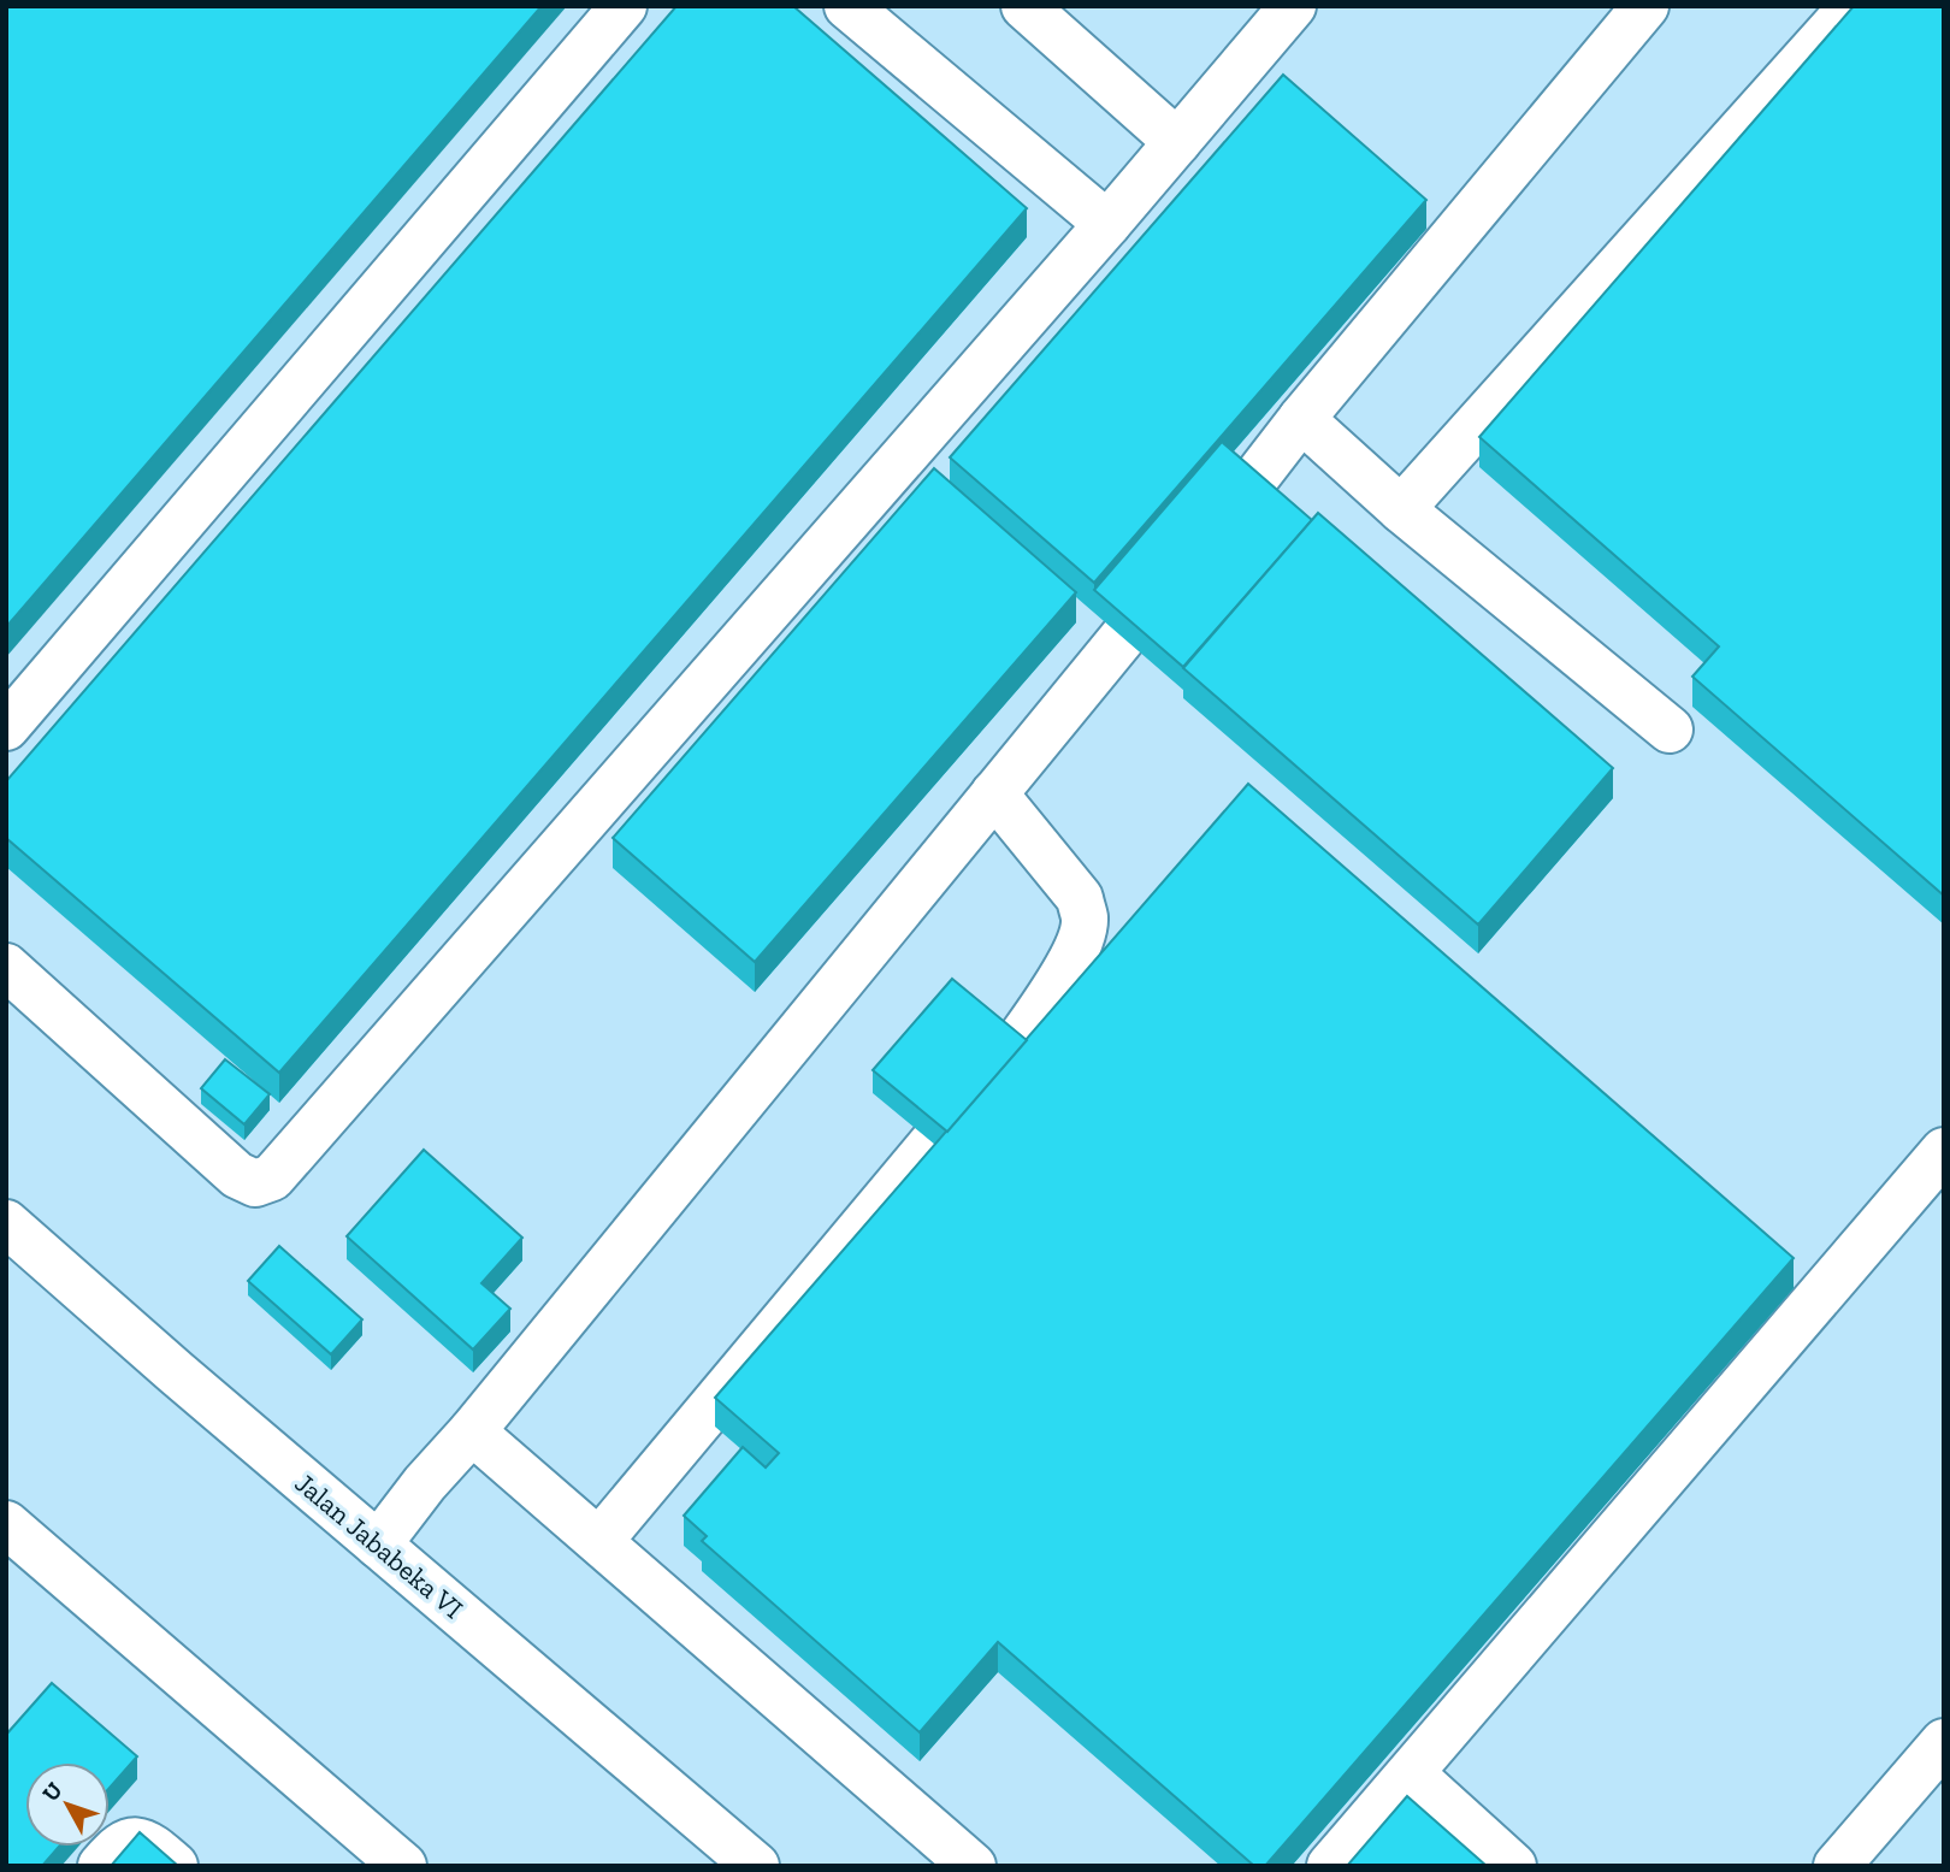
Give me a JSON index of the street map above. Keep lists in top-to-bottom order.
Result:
{
  "streets": {
    "street": ["Jalan Jababeka VI"]
  },
  "north": "top left"
}
